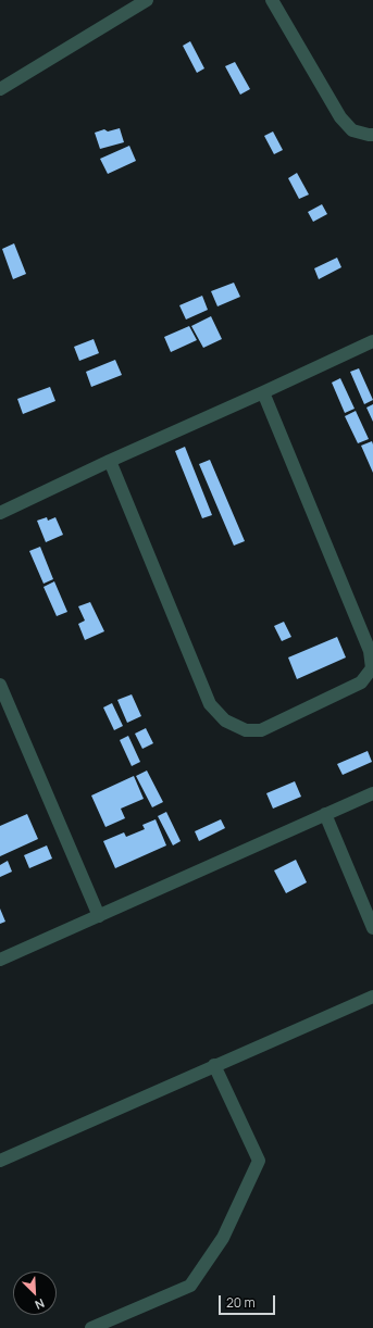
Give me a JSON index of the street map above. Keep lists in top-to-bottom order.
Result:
{
  "scale_bar": "20 m",
  "north": "bottom right"
}
